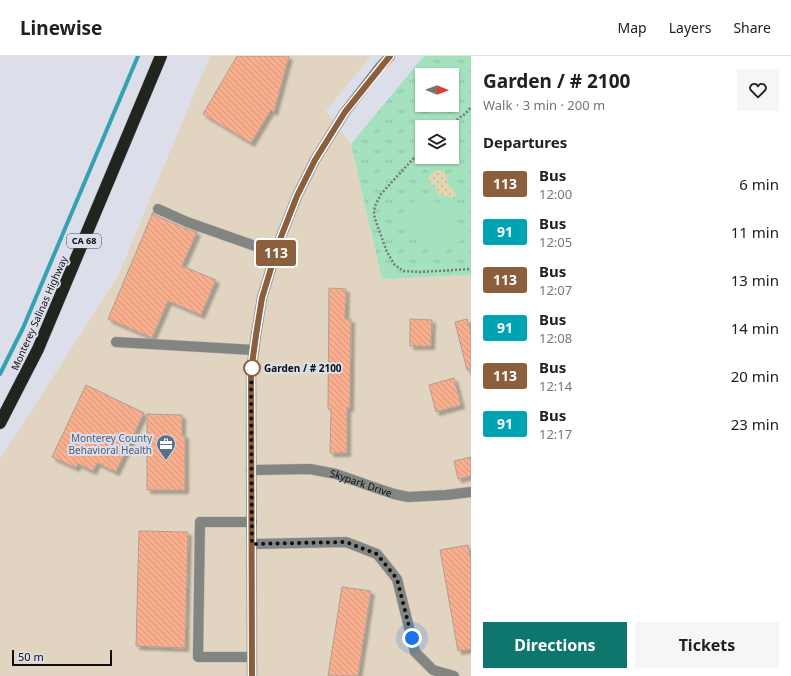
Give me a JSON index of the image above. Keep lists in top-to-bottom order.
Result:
{
  "streets": {
    "highway": ["CA 68", "Monterey Salinas Highway"],
    "street": ["Skypark Drive"]
  },
  "places": {
    "other": ["Garden / # 2100"],
    "office": ["Monterey County Behavioral Health"]
  },
  "lines": ["bus line 113"],
  "scale_bar": "50 m",
  "north": "right",
  "page": {
    "header": "Linewise",
    "nav": ["Map", "Layers", "Share"],
    "on_map": "113",
    "heading": [
      ["Garden / # 2100", "Walk · 3 min · 200 m"],
      "Departures"
    ],
    "list": [
      {
        "mark": "113",
        "name": "Bus",
        "note": "12:00",
        "value": "6 min"
      },
      {
        "mark": "91",
        "name": "Bus",
        "note": "12:05",
        "value": "11 min"
      },
      {
        "mark": "113",
        "name": "Bus",
        "note": "12:07",
        "value": "13 min"
      },
      {
        "mark": "91",
        "name": "Bus",
        "note": "12:08",
        "value": "14 min"
      },
      {
        "mark": "113",
        "name": "Bus",
        "note": "12:14",
        "value": "20 min"
      },
      {
        "mark": "91",
        "name": "Bus",
        "note": "12:17",
        "value": "23 min"
      }
    ],
    "buttons": ["Directions", "Tickets"],
    "scale": "50 m"
  }
}
